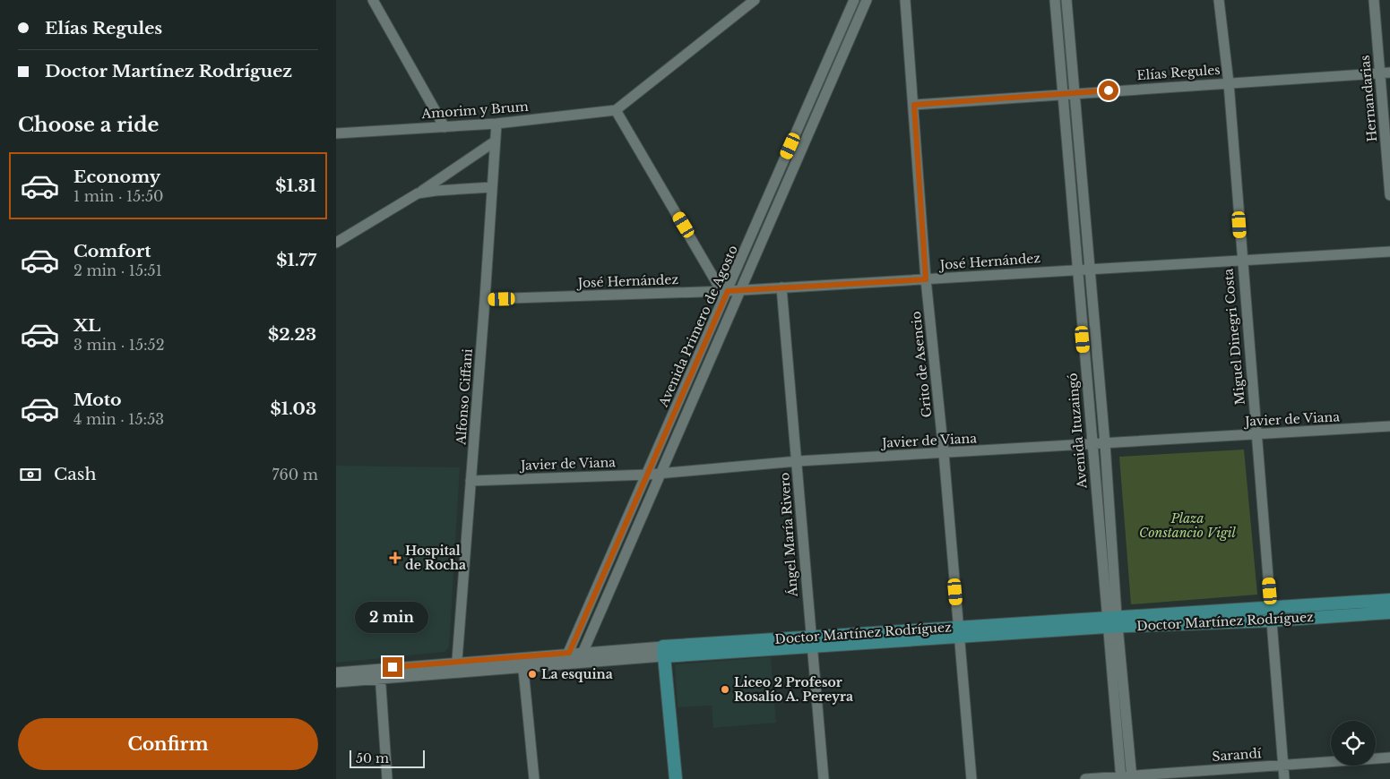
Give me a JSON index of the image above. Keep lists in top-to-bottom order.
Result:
{
  "streets": {
    "main road": ["Doctor Martínez Rodríguez"],
    "street": [
      "Elías Regules",
      "Hernandarias",
      "Amorim y Brum",
      "José Hernández",
      "Avenida Primero de Agosto",
      "Miguel Dinegri Costa",
      "Grito de Asencio",
      "Alfonso Ciffani",
      "Javier de Viana",
      "Avenida Ituzaingó",
      "Ángel María Rivero",
      "Sarandí"
    ]
  },
  "crossings": [
    ["Elías Regules", "Hernandarias"],
    ["Elías Regules", "Miguel Dinegri Costa"],
    ["Elías Regules", "Grito de Asencio"],
    ["Elías Regules", "Avenida Ituzaingó"],
    ["Amorim y Brum", "Alfonso Ciffani"],
    ["José Hernández", "Avenida Primero de Agosto"],
    ["José Hernández", "Miguel Dinegri Costa"],
    ["José Hernández", "Grito de Asencio"],
    ["José Hernández", "Alfonso Ciffani"],
    ["José Hernández", "Avenida Ituzaingó"],
    ["José Hernández", "Ángel María Rivero"],
    ["Avenida Primero de Agosto", "Javier de Viana"],
    ["Avenida Primero de Agosto", "Doctor Martínez Rodríguez"],
    ["Miguel Dinegri Costa", "Javier de Viana"],
    ["Miguel Dinegri Costa", "Doctor Martínez Rodríguez"],
    ["Miguel Dinegri Costa", "Sarandí"],
    ["Grito de Asencio", "Javier de Viana"],
    ["Grito de Asencio", "Doctor Martínez Rodríguez"],
    ["Alfonso Ciffani", "Javier de Viana"],
    ["Alfonso Ciffani", "Doctor Martínez Rodríguez"],
    ["Javier de Viana", "Avenida Ituzaingó"],
    ["Javier de Viana", "Ángel María Rivero"],
    ["Avenida Ituzaingó", "Doctor Martínez Rodríguez"],
    ["Avenida Ituzaingó", "Sarandí"],
    ["Ángel María Rivero", "Doctor Martínez Rodríguez"]
  ],
  "parks": ["Plaza Constancio Vigil"],
  "places": {
    "health": ["Hospital de Rocha"],
    "other": ["La esquina", "Liceo 2 Profesor Rosalío A. Pereyra"]
  },
  "scale_bar": "50 m",
  "page": {
    "banner": ["Elías Regules", "Doctor Martínez Rodríguez"],
    "heading": "Choose a ride",
    "list": [
      {
        "name": "Economy",
        "note": "1 min · 15:50",
        "value": "$1.31"
      },
      {
        "name": "Comfort",
        "note": "2 min · 15:51",
        "value": "$1.77"
      },
      {
        "name": "XL",
        "note": "3 min · 15:52",
        "value": "$2.23"
      },
      {
        "name": "Moto",
        "note": "4 min · 15:53",
        "value": "$1.03"
      }
    ],
    "pay": ["Cash", "760 m"],
    "bubble": "2 min",
    "buttons": "Confirm",
    "scale": "50 m"
  }
}
